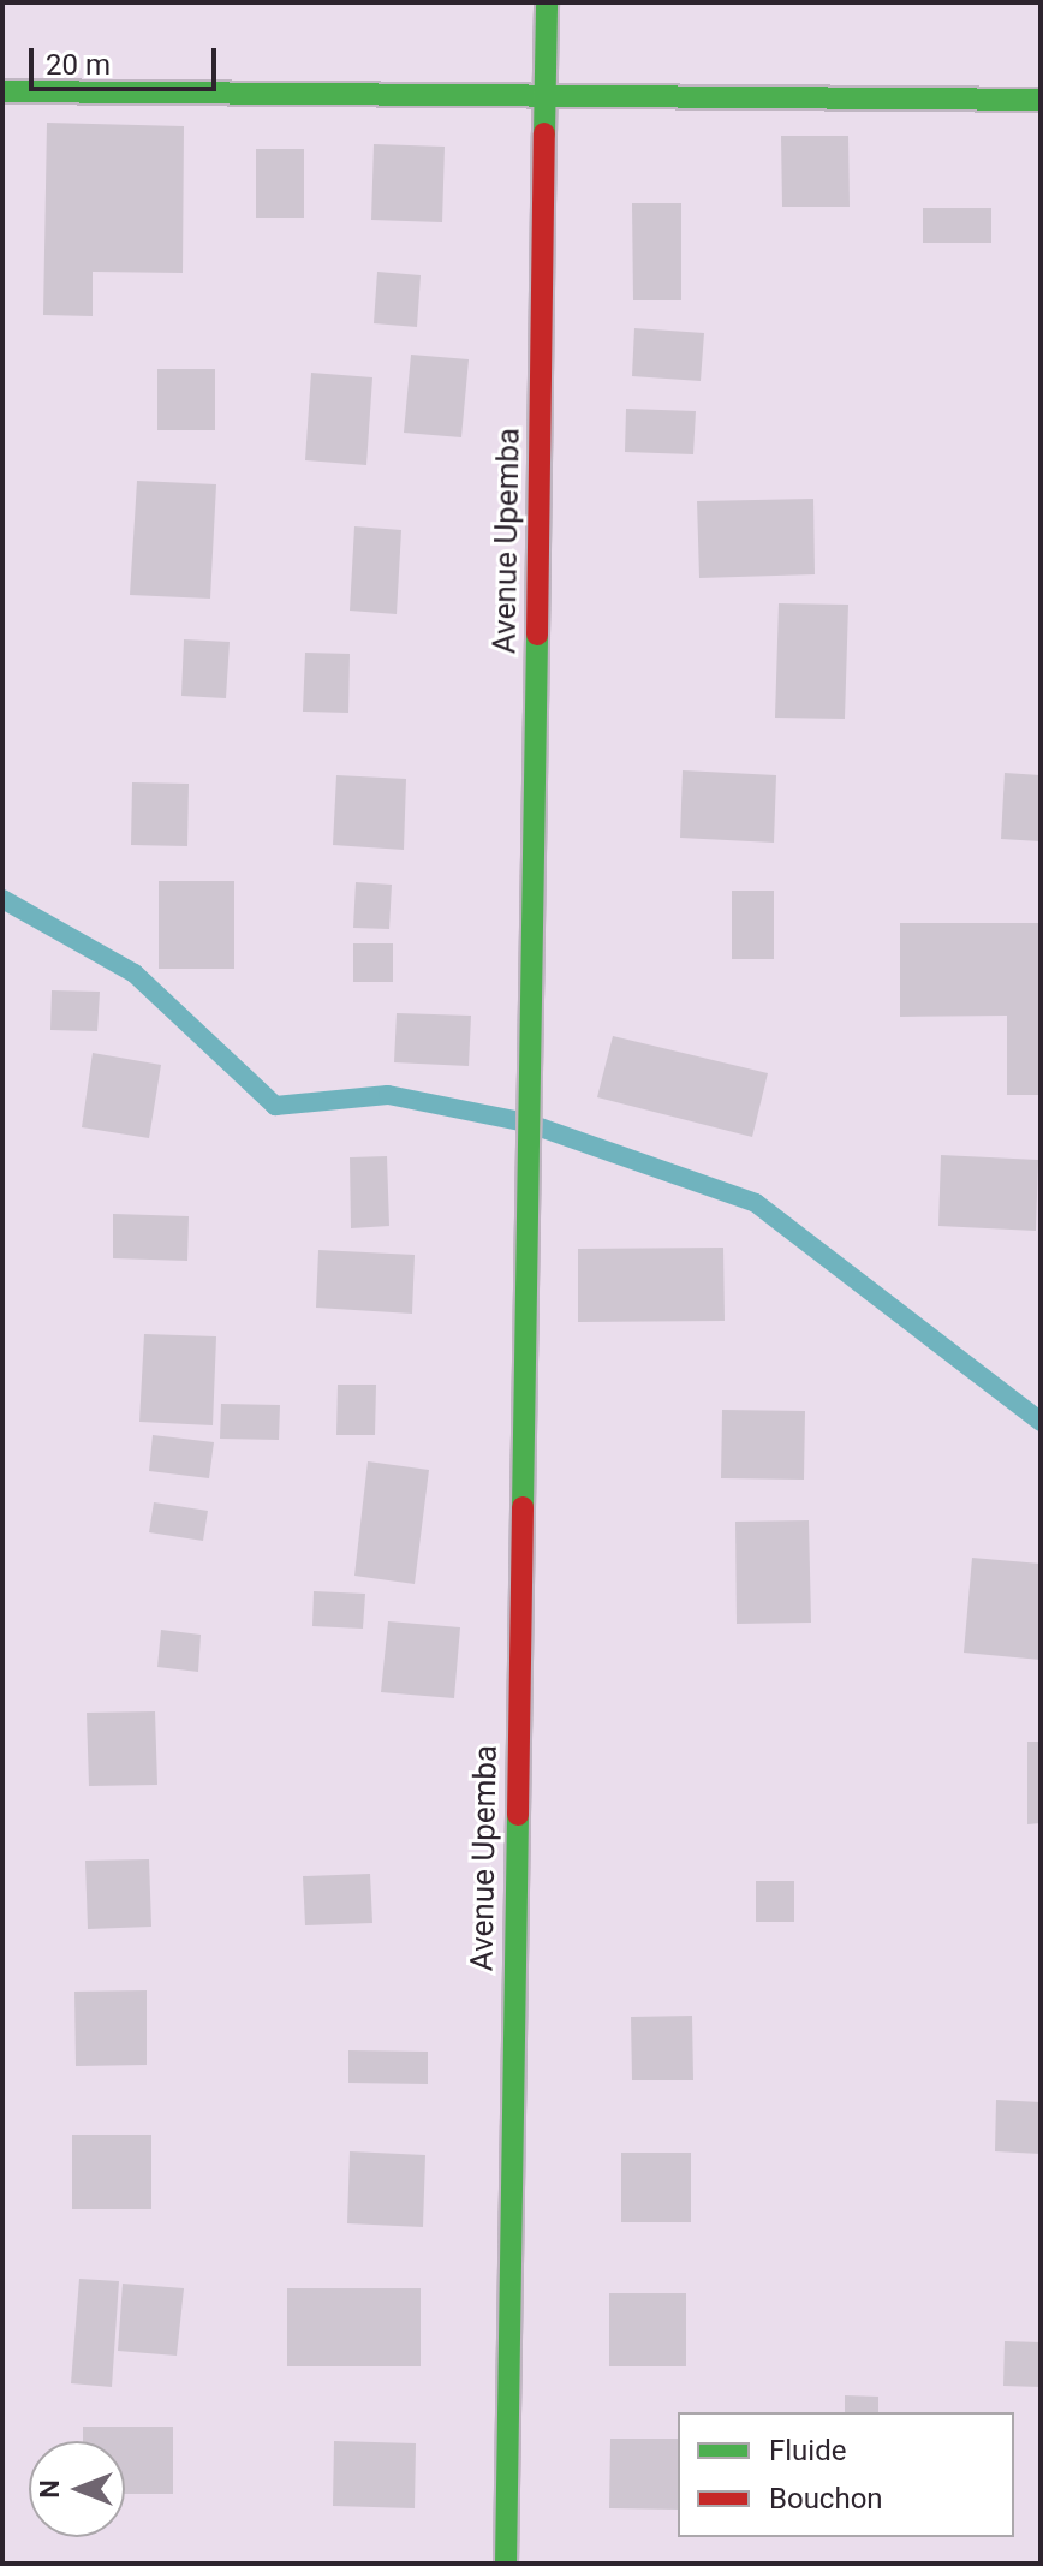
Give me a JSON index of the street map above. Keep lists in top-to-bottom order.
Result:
{
  "streets": {
    "street": ["Avenue Upemba"]
  },
  "legend": ["Fluide", "Bouchon"],
  "scale_bar": "20 m",
  "north": "left"
}
